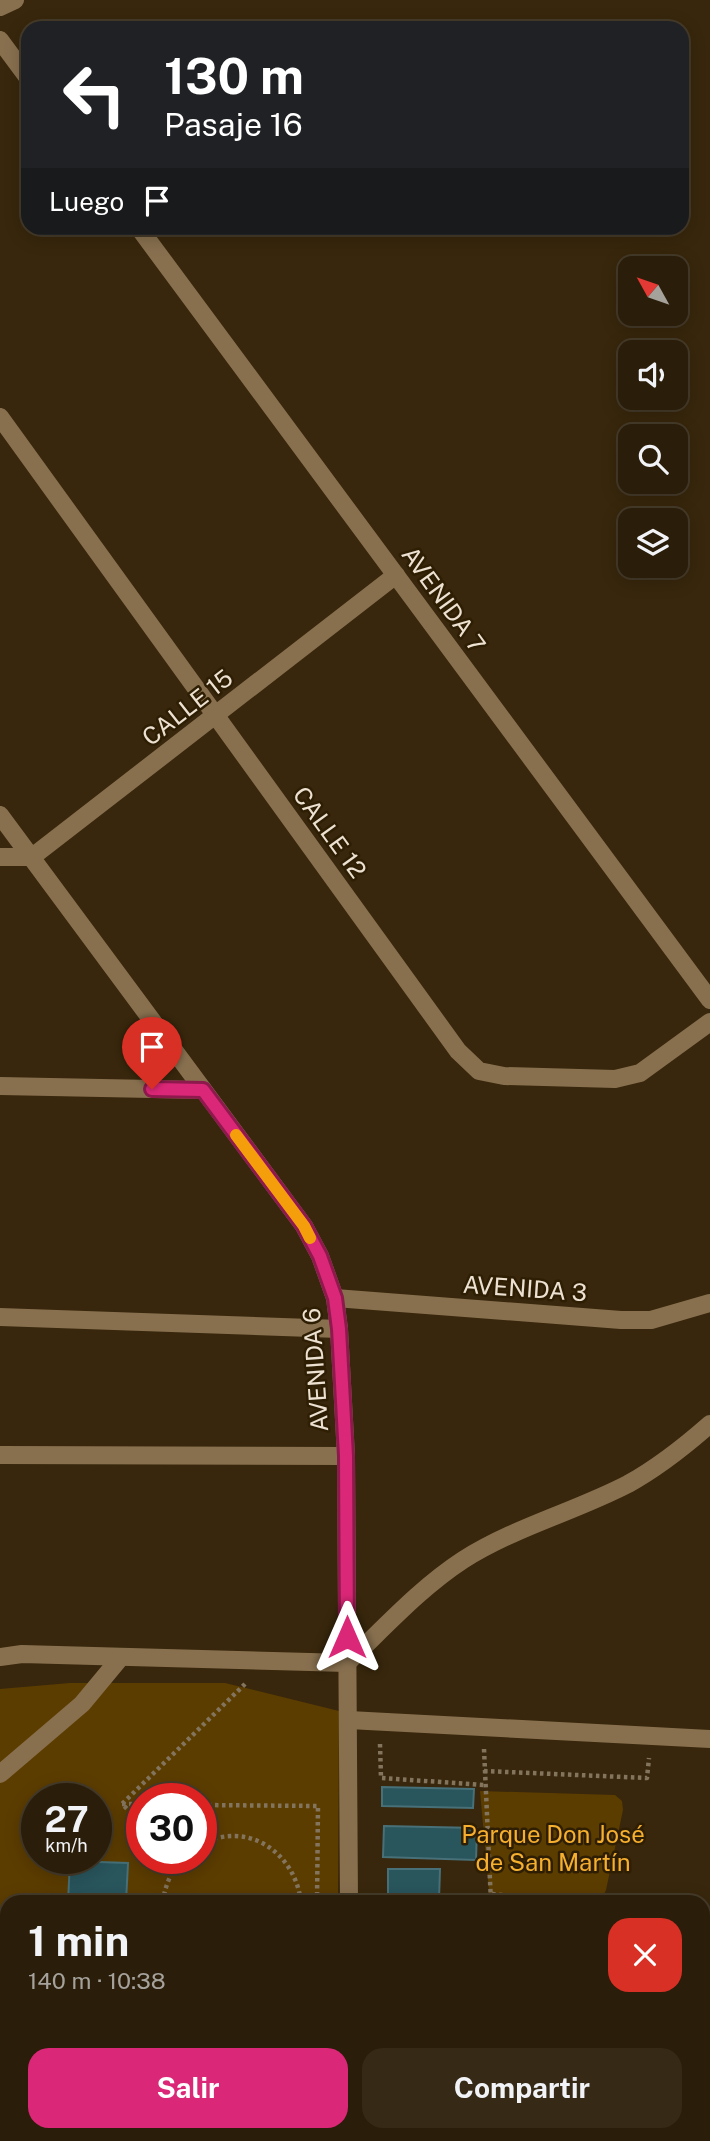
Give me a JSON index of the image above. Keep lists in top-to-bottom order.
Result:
{
  "streets": {
    "street": [
      "AVENIDA 7",
      "CALLE 15",
      "CALLE 12",
      "AVENIDA 3",
      "AVENIDA 6"
    ]
  },
  "crossings": [
    ["AVENIDA 7", "CALLE 15"],
    ["CALLE 15", "CALLE 12"],
    ["CALLE 15", "AVENIDA 6"],
    ["AVENIDA 3", "AVENIDA 6"]
  ],
  "parks": ["Parque Don José de San Martín"],
  "north": "top left",
  "page": {
    "turn": ["130 m", "Pasaje 16"],
    "then": "Luego",
    "speed": "27 km/h",
    "limit": "30",
    "heading": ["1 min", "140 m · 10:38"],
    "buttons": ["Salir", "Compartir"]
  }
}
